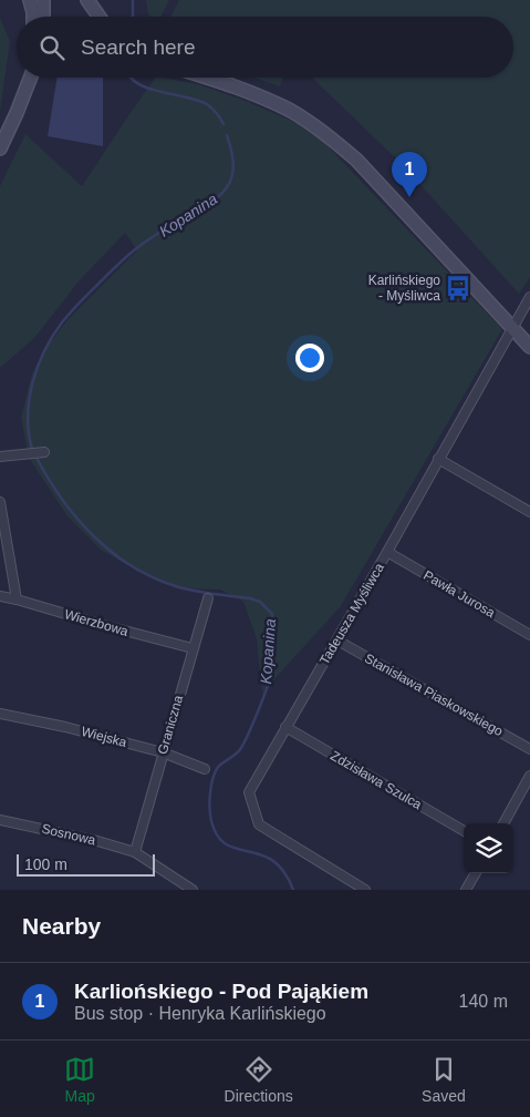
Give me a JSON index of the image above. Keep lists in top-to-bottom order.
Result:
{
  "streets": {
    "street": [
      "Pawła Jurosa",
      "Tadeusza Myśliwca",
      "Wierzbowa",
      "Stanisława Piaskowskiego",
      "Graniczna",
      "Wiejska",
      "Zdzisława Szulca",
      "Sosnowa"
    ]
  },
  "crossings": [
    ["Pawła Jurosa", "Tadeusza Myśliwca"],
    ["Tadeusza Myśliwca", "Stanisława Piaskowskiego"],
    ["Tadeusza Myśliwca", "Zdzisława Szulca"],
    ["Wierzbowa", "Graniczna"],
    ["Graniczna", "Wiejska"],
    ["Graniczna", "Sosnowa"]
  ],
  "water": ["Kopanina"],
  "places": {
    "bus stop": ["Karlińskiego - Myśliwca"]
  },
  "scale_bar": "100 m",
  "page": {
    "search": "Search here",
    "pins": "1",
    "scale": "100 m",
    "heading": "Nearby",
    "list": [
      {
        "mark": "1",
        "name": "Karliońskiego - Pod Pająkiem",
        "note": "Bus stop · Henryka Karlińskiego",
        "value": "140 m"
      }
    ],
    "nav": ["Map", "Directions", "Saved"]
  }
}
